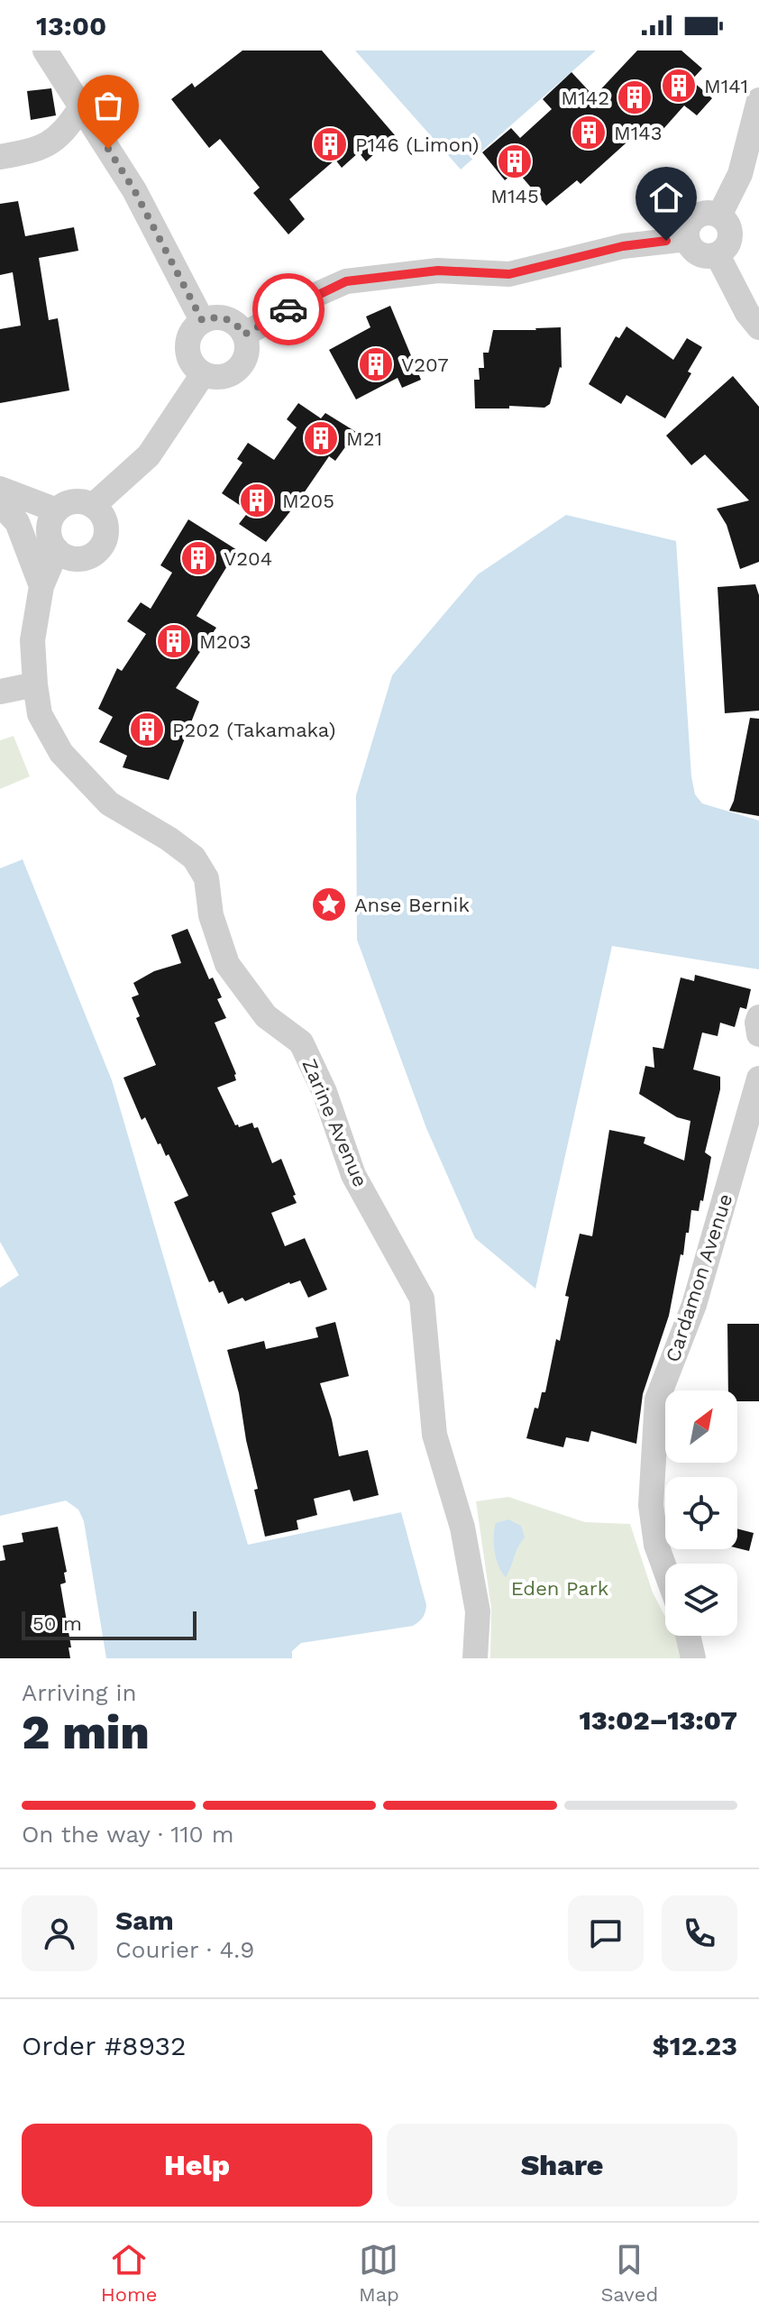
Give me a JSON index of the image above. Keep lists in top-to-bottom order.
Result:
{
  "streets": {
    "street": ["Zarine Avenue", "Cardamon Avenue"]
  },
  "parks": ["Eden Park"],
  "places": {
    "building": [
      "M141",
      "M142",
      "M143",
      "P146 (Limon)",
      "M145",
      "V207",
      "M21",
      "M205",
      "V204",
      "M203",
      "P202 (Takamaka)"
    ],
    "place": ["Anse Bernik"]
  },
  "scale_bar": "50 m",
  "north": "top right",
  "page": {
    "status": "13:00",
    "scale": "50 m",
    "heading": ["2 min", "Arriving in", "13:02–13:07"],
    "panel": [
      "Sam",
      "Courier · 4.9",
      "Order #8932",
      "$12.23"
    ],
    "bar": "On the way · 110 m",
    "buttons": ["Help", "Share"],
    "tabs": ["Home", "Map", "Saved"]
  }
}
